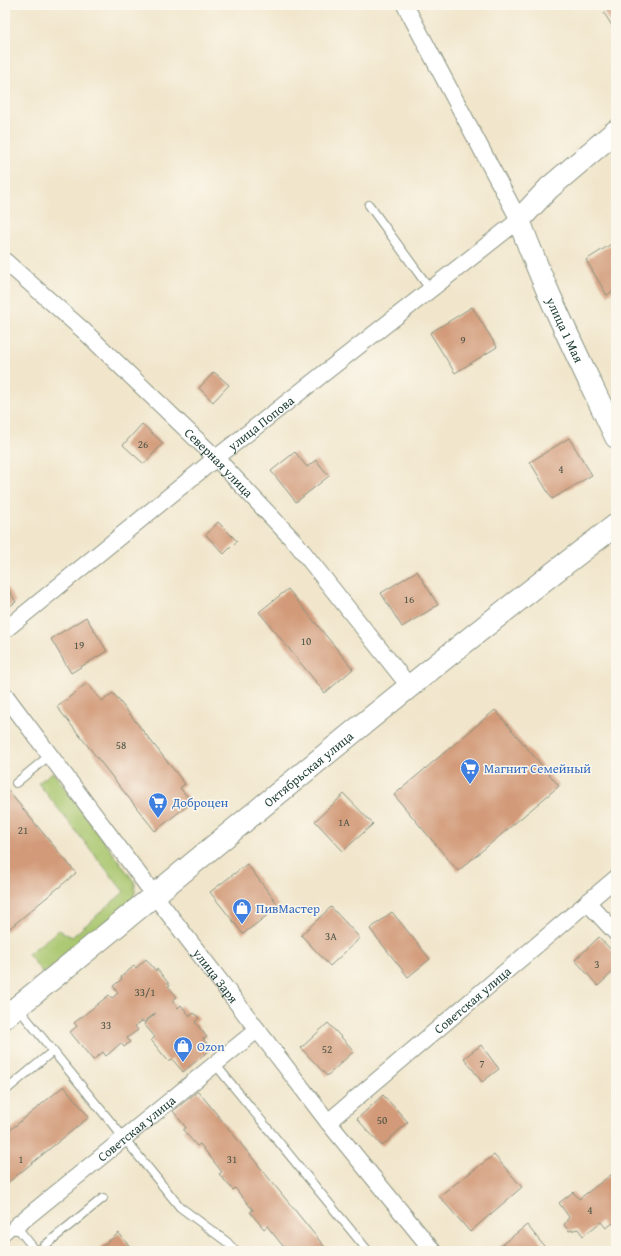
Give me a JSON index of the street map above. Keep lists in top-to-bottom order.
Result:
{
  "streets": {
    "main road": ["улица 1 Мая", "Октябрьская улица"],
    "street": [
      "улица Попова",
      "Северная улица",
      "улица Заря",
      "Советская улица"
    ]
  },
  "crossings": [
    ["улица 1 Мая", "улица Попова"],
    ["улица Попова", "Северная улица"],
    ["Северная улица", "Октябрьская улица"],
    ["Октябрьская улица", "улица Заря"],
    ["улица Заря", "Советская улица"]
  ],
  "places": {
    "supermarket": ["Магнит Семейный", "Доброцен"],
    "shop": ["ПивМастер", "Ozon"]
  },
  "house_numbers": [
    "9",
    "26",
    "4",
    "16",
    "10",
    "19",
    "58",
    "1А",
    "21",
    "3А",
    "3",
    "33/1",
    "33",
    "52",
    "7",
    "50",
    "1",
    "31",
    "4"
  ]
}
